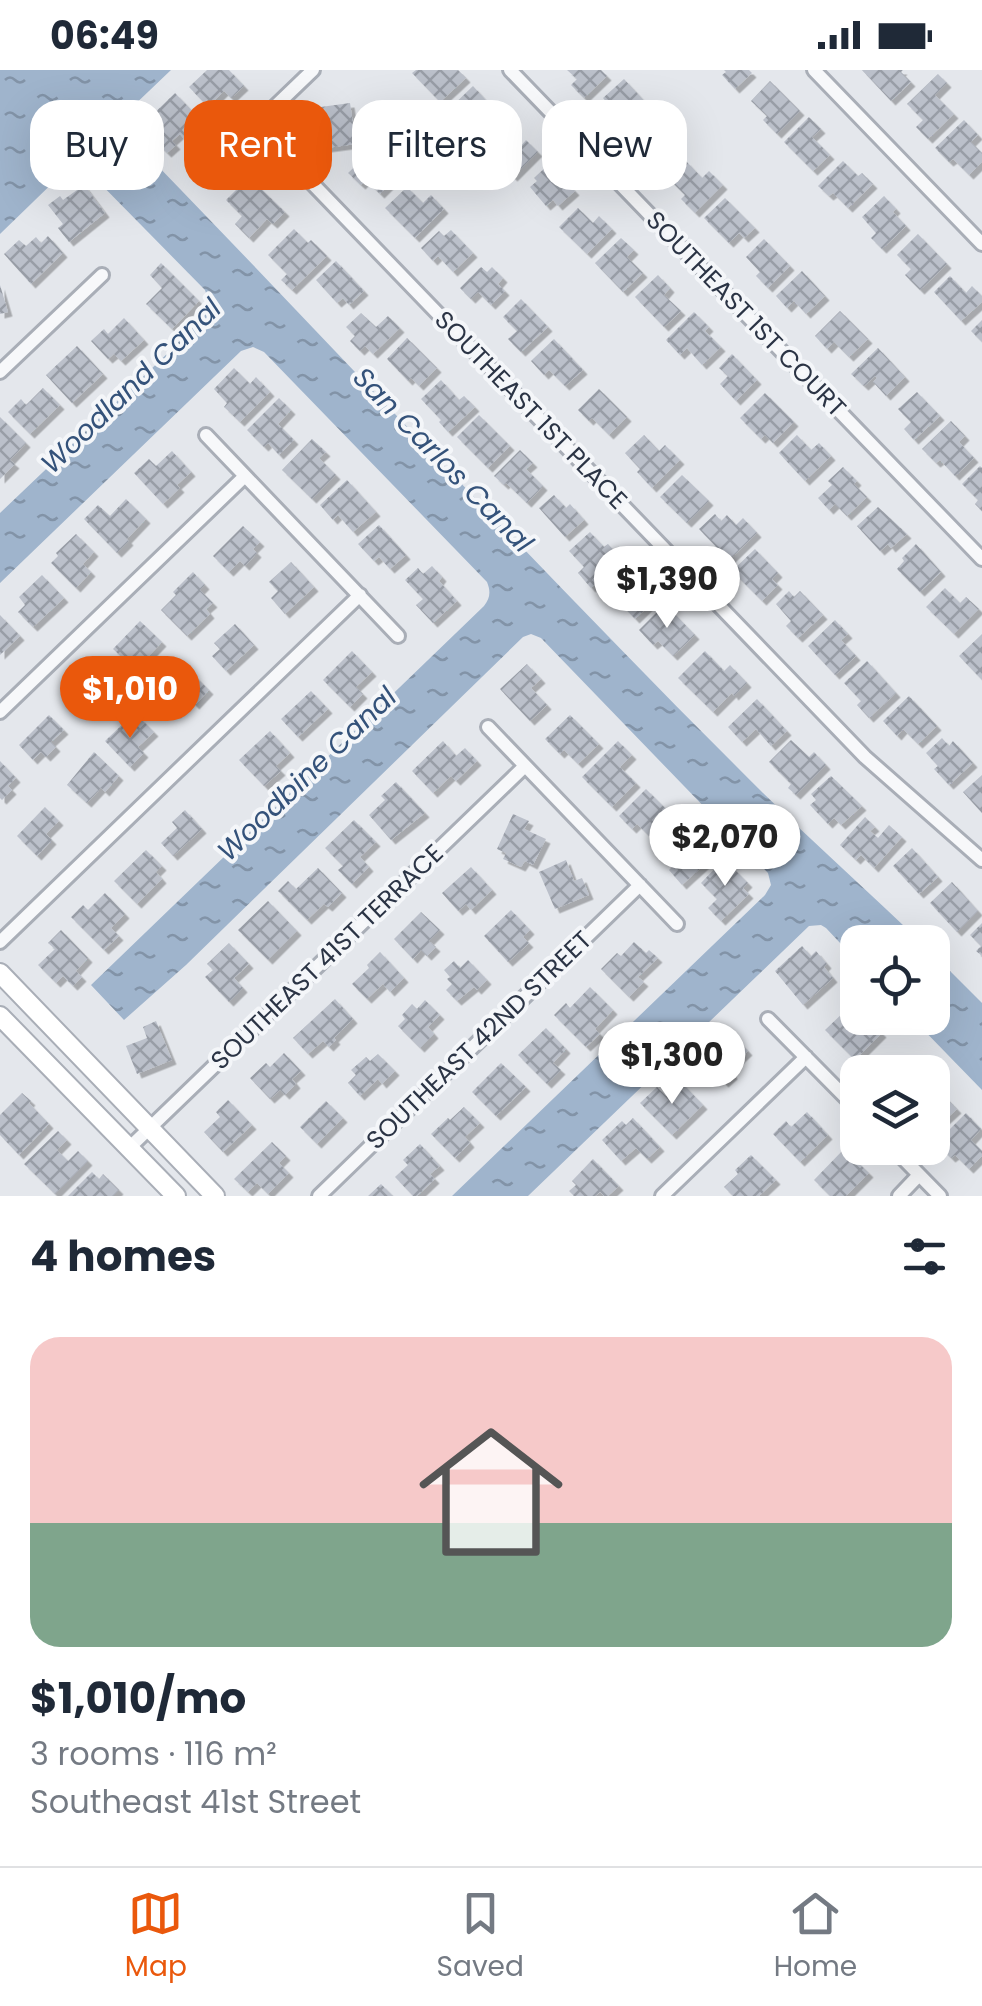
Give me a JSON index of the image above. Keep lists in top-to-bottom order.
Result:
{
  "streets": {
    "street": [
      "SOUTHEAST 1ST COURT",
      "SOUTHEAST 1ST PLACE",
      "SOUTHEAST 41ST TERRACE",
      "SOUTHEAST 42ND STREET"
    ]
  },
  "water": ["Woodland Canal", "San Carlos Canal", "Woodbine Canal"],
  "page": {
    "status": "06:49",
    "chip": [
      "Buy",
      "Rent",
      "Filters",
      "New"
    ],
    "price": [
      "$1,390",
      "$1,010",
      "$2,070",
      "$1,300"
    ],
    "heading": "4 homes",
    "list": [
      {
        "name": "$1,010/mo",
        "note": "3 rooms · 116 m² · Southeast 41st Street"
      }
    ],
    "tabs": ["Map", "Saved", "Home"]
  }
}
